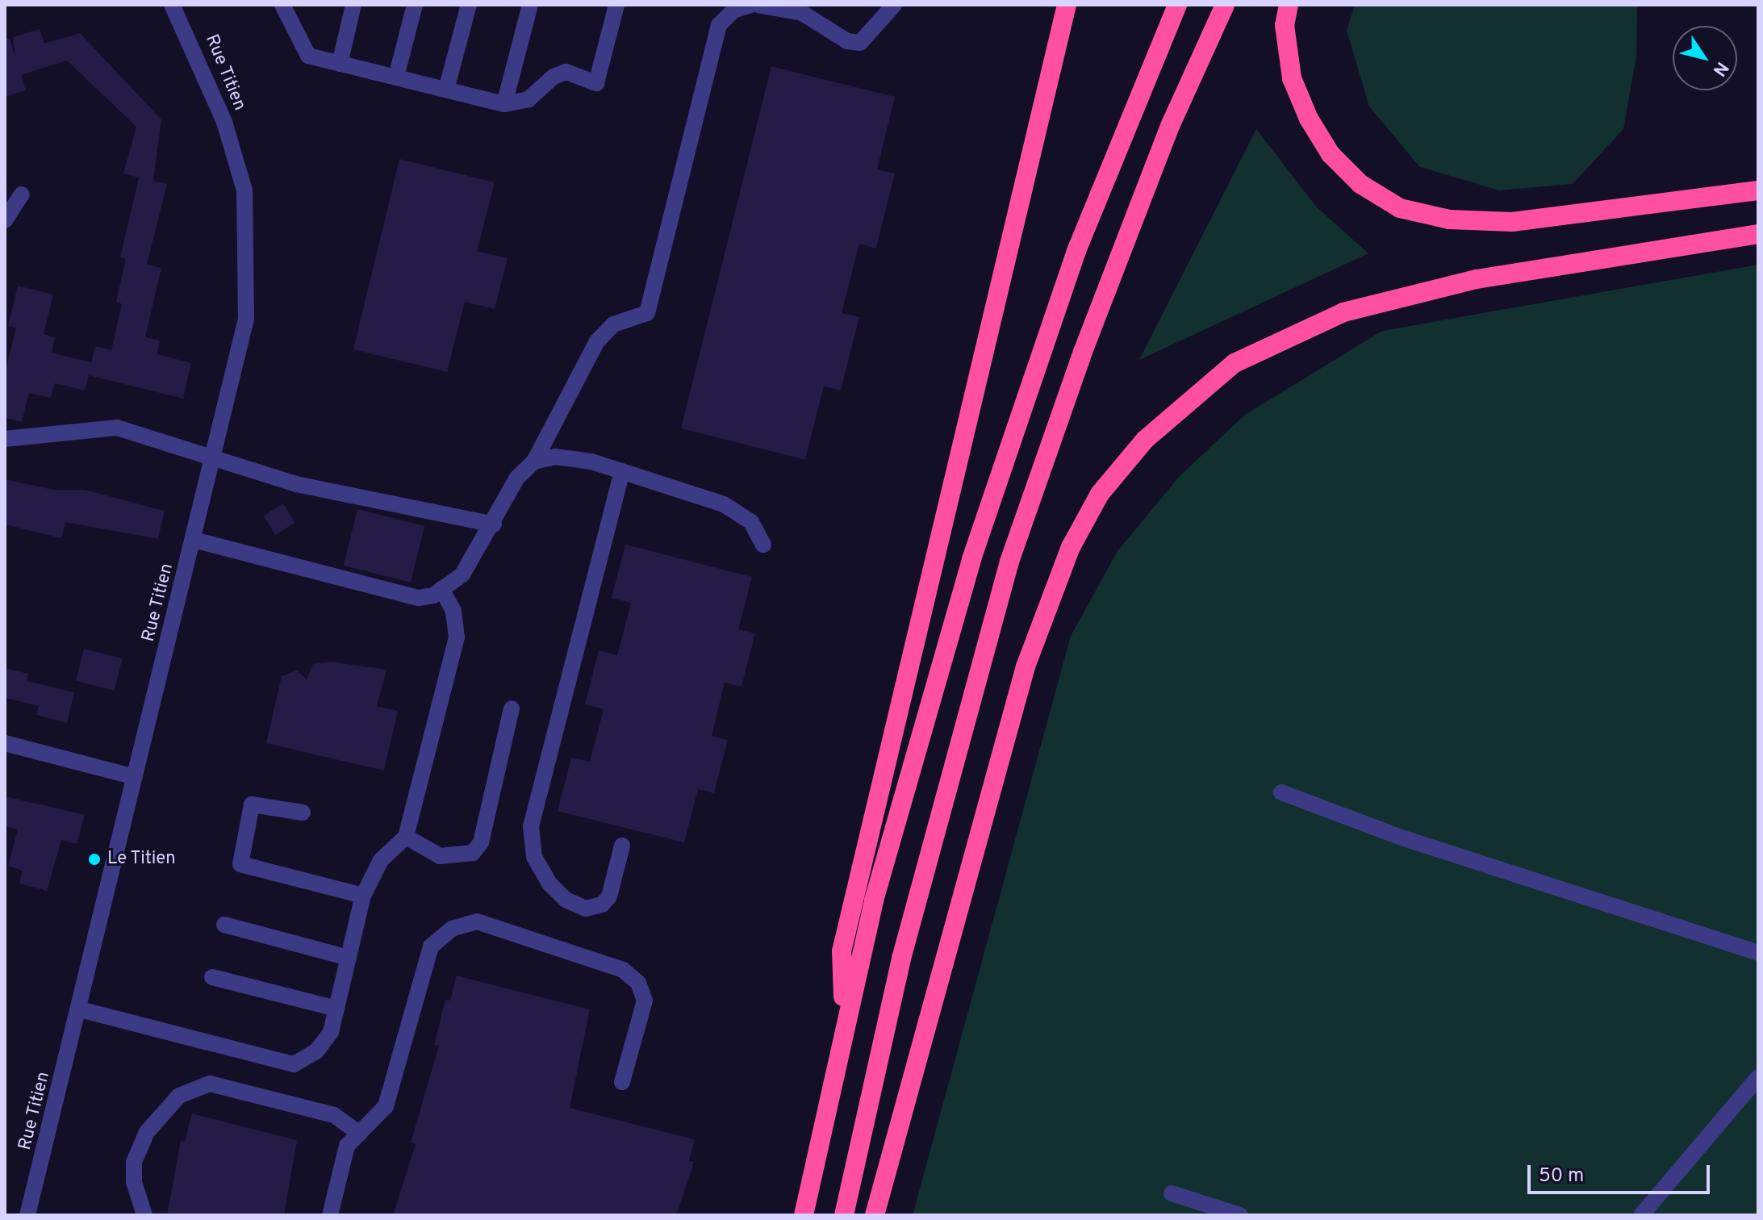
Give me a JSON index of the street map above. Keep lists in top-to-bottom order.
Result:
{
  "streets": {
    "street": ["Rue Titien"]
  },
  "places": ["Le Titien"],
  "scale_bar": "50 m",
  "north": "bottom right"
}
